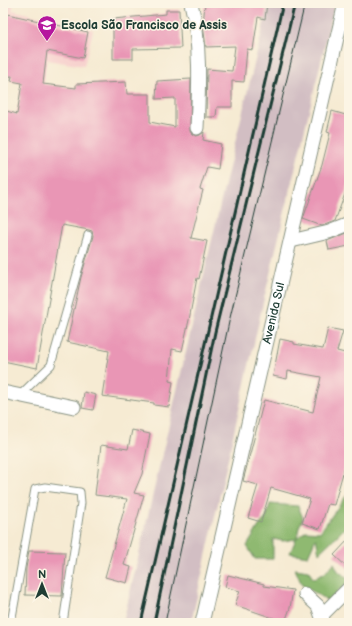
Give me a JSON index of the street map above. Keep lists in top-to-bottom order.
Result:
{
  "streets": {
    "street": ["Avenida Sul"]
  },
  "places": {
    "school or university": ["Escola São Francisco de Assis"]
  },
  "north": "top"
}
